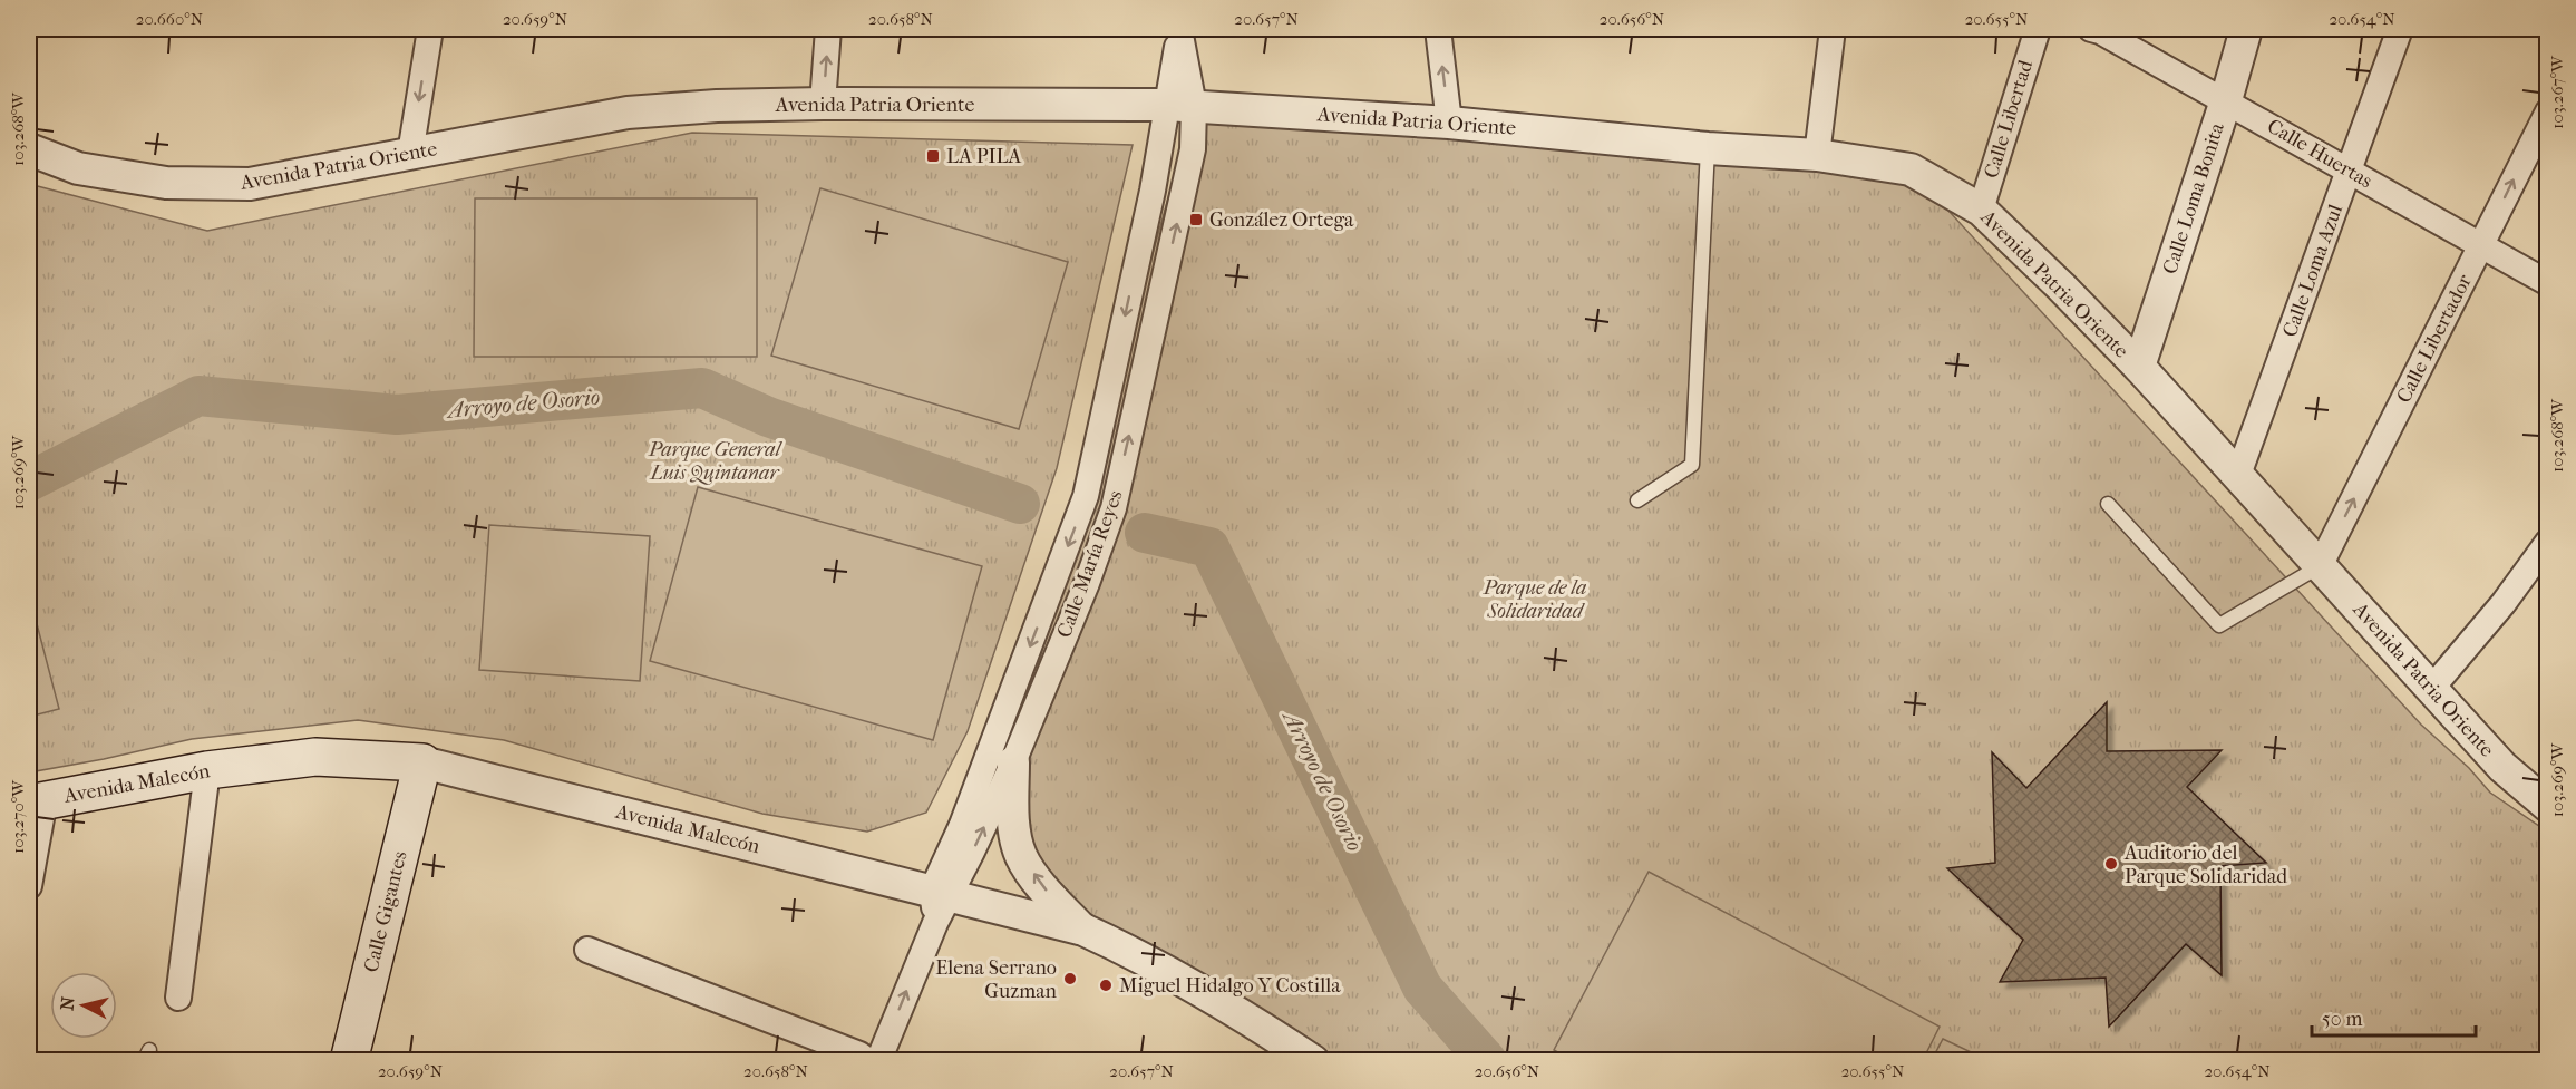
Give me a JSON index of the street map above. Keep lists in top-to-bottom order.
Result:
{
  "streets": {
    "main road": ["Avenida Malecón", "Calle Gigantes"],
    "street": [
      "Avenida Patria Oriente",
      "Calle Libertad",
      "Calle Huertas",
      "Calle Loma Bonita",
      "Calle Loma Azul",
      "Calle Libertador",
      "Calle María Reyes"
    ]
  },
  "crossings": [
    ["Avenida Patria Oriente", "Calle Libertad"],
    ["Avenida Patria Oriente", "Calle Loma Bonita"],
    ["Avenida Patria Oriente", "Calle Loma Azul"],
    ["Avenida Patria Oriente", "Calle Libertador"],
    ["Avenida Patria Oriente", "Calle María Reyes"],
    ["Calle Huertas", "Calle Loma Bonita"],
    ["Calle Huertas", "Calle Loma Azul"],
    ["Calle Huertas", "Calle Libertador"],
    ["Calle María Reyes", "Avenida Malecón"],
    ["Avenida Malecón", "Calle Gigantes"]
  ],
  "one_way": ["Calle Libertador"],
  "water": ["Arroyo de Osorio"],
  "parks": ["Parque General Luis Quintanar", "Parque de la Solidaridad"],
  "places": {
    "transit": ["LA PILA", "González Ortega"],
    "other": ["Auditorio del Parque Solidaridad", "Elena Serrano Guzman", "Miguel Hidalgo Y Costilla"]
  },
  "scale_bar": "50 m",
  "north": "left",
  "coordinates": [
    "20.660°N",
    "20.659°N",
    "20.658°N",
    "20.657°N",
    "20.656°N",
    "20.655°N",
    "20.654°N",
    "103.267°W",
    "103.268°W",
    "103.269°W",
    "103.270°W"
  ]
}
